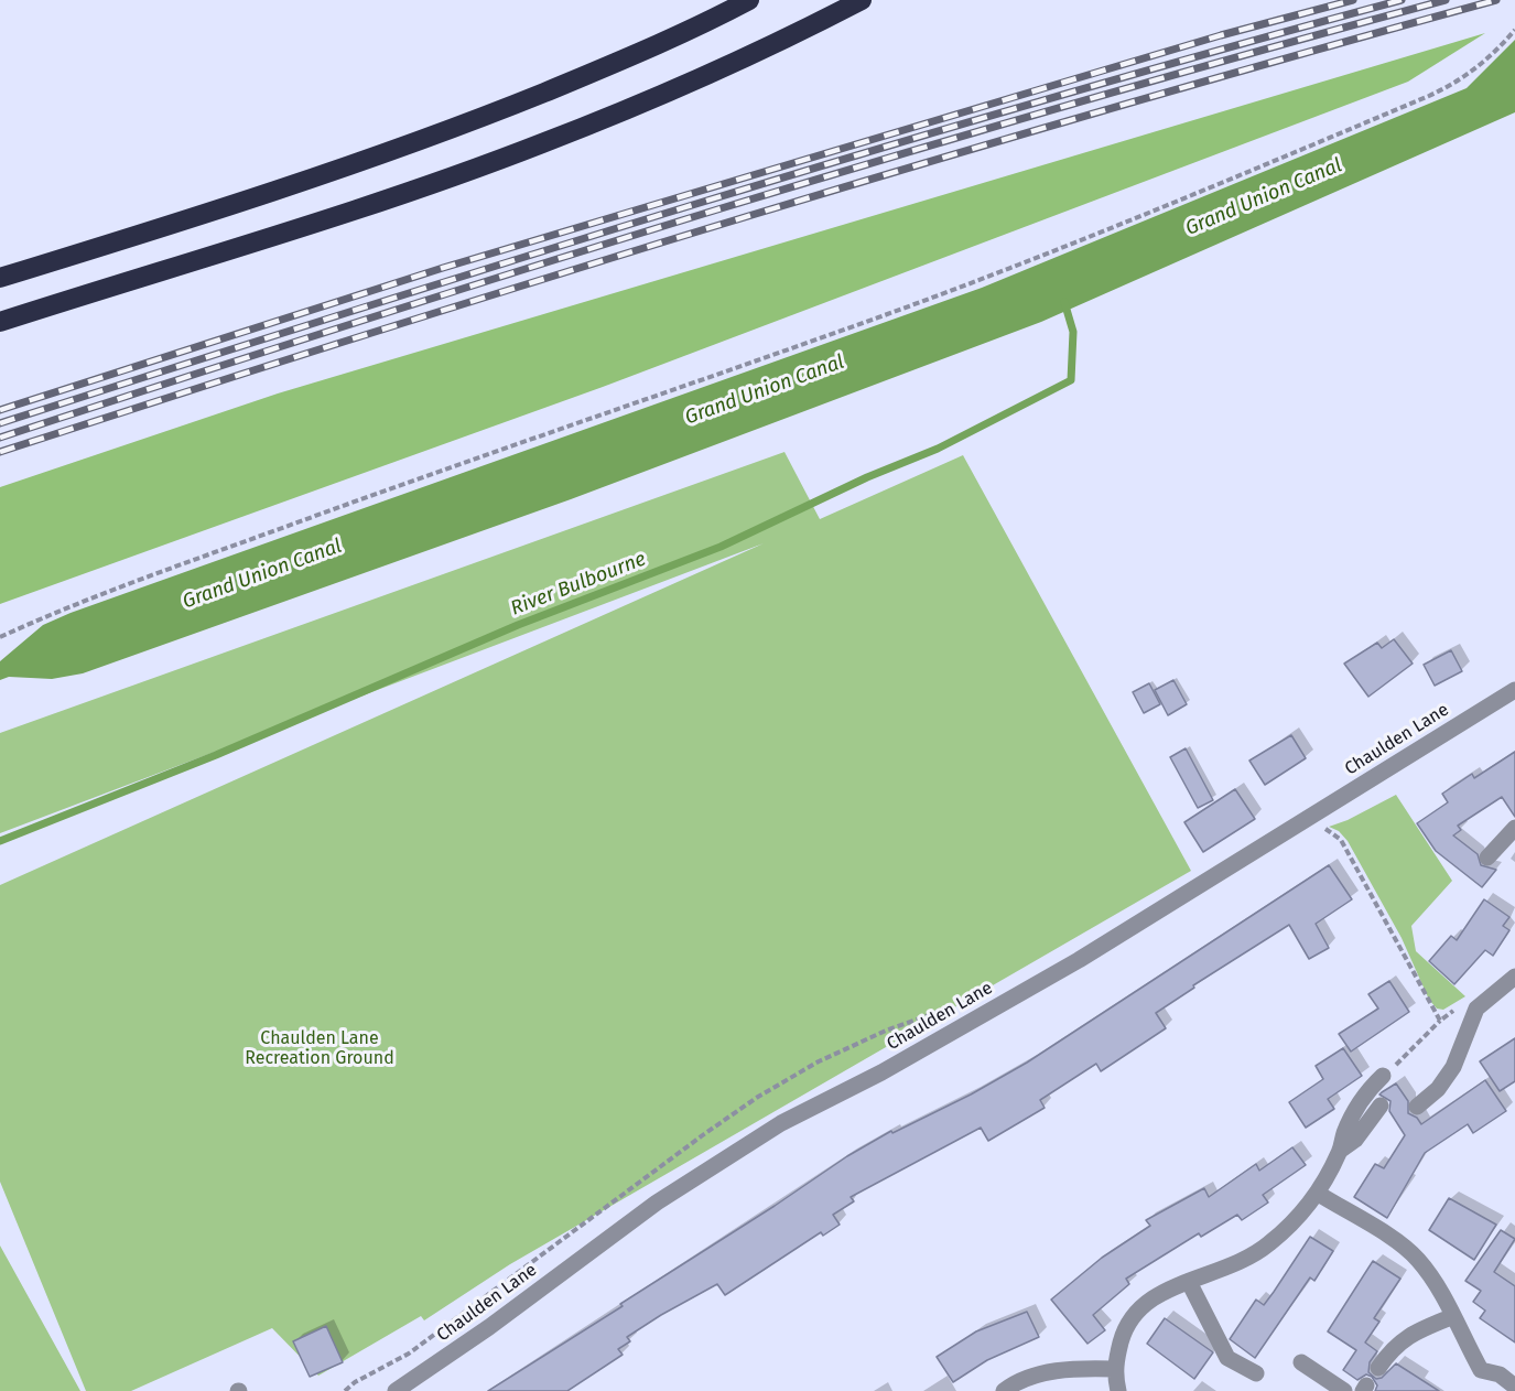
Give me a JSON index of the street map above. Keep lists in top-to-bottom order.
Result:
{
  "streets": {
    "street": ["Chaulden Lane"]
  },
  "water": ["Grand Union Canal", "River Bulbourne"],
  "parks": ["Chaulden Lane Recreation Ground"]
}
